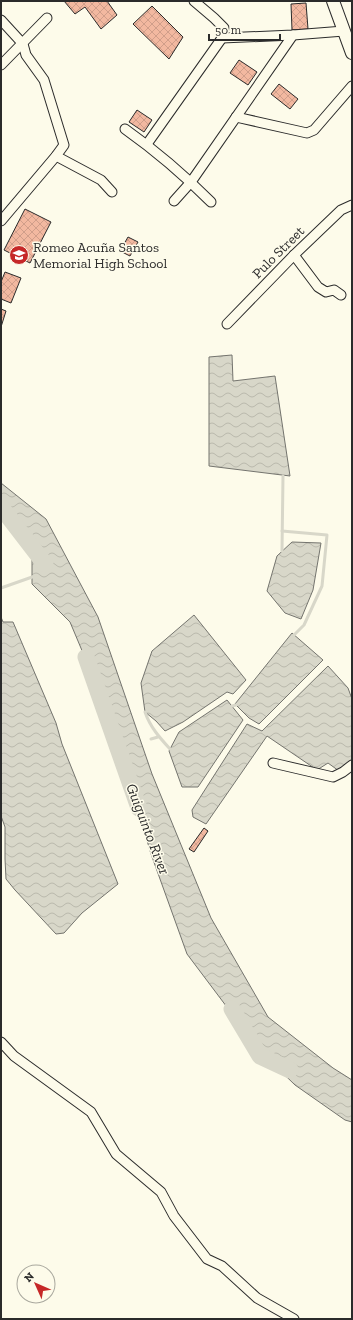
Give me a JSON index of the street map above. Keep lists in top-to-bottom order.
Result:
{
  "streets": {
    "street": ["Pulo Street"]
  },
  "water": ["Guiguinto River"],
  "places": {
    "school or university": ["Romeo Acuña Santos Memorial High School"]
  },
  "scale_bar": "50 m",
  "north": "top left"
}
